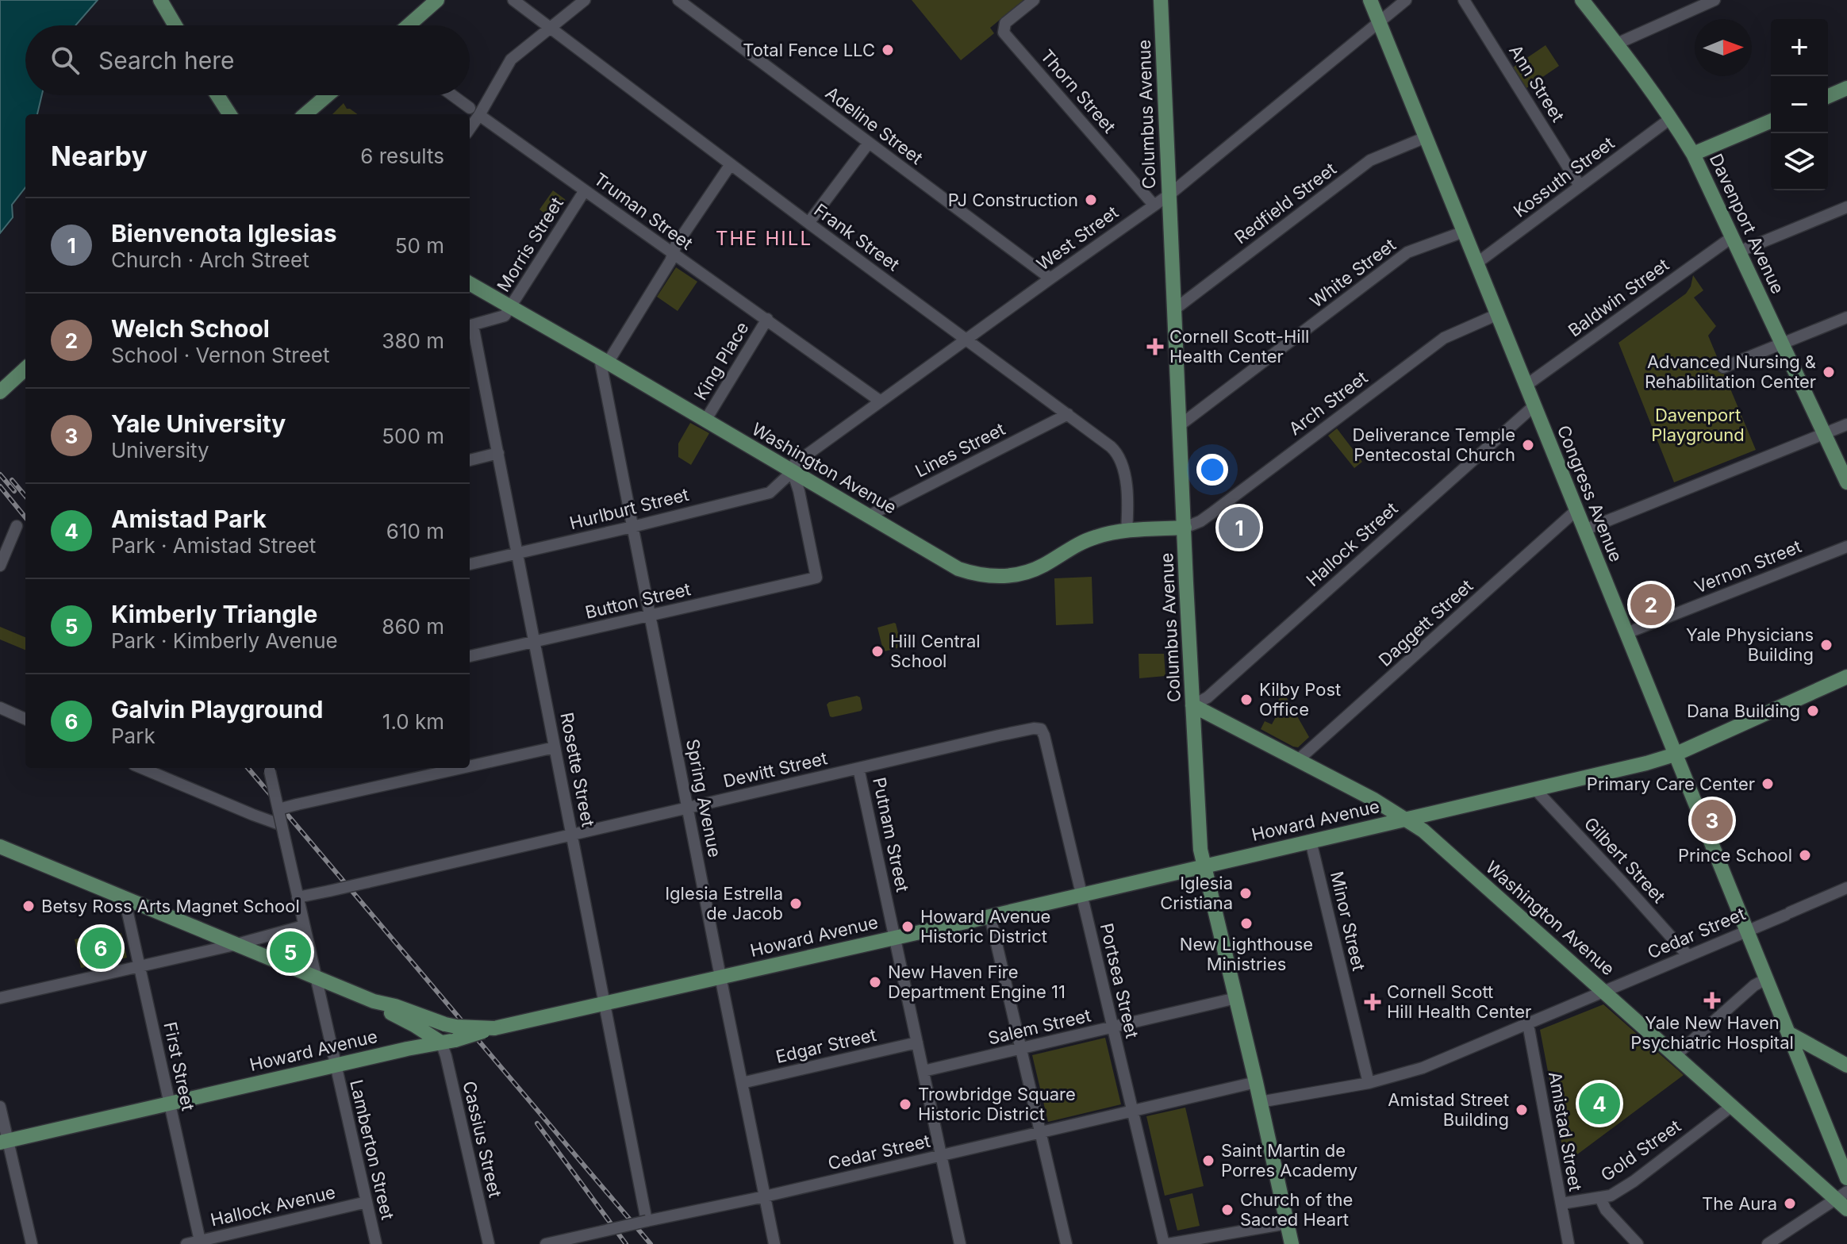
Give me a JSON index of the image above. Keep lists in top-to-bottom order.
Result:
{
  "streets": {
    "main road": [
      "Columbus Avenue",
      "Davenport Avenue",
      "Washington Avenue",
      "Congress Avenue",
      "Howard Avenue"
    ],
    "street": [
      "Ann Street",
      "Thorn Street",
      "Adeline Street",
      "Kossuth Street",
      "Redfield Street",
      "Truman Street",
      "Frank Street",
      "West Street",
      "Morris Street",
      "White Street",
      "Baldwin Street",
      "King Place",
      "Arch Street",
      "Lines Street",
      "Hurlburt Street",
      "Hallock Street",
      "Vernon Street",
      "Button Street",
      "Daggett Street",
      "Rosette Street",
      "Dewitt Street",
      "Spring Avenue",
      "Putnam Street",
      "Gilbert Street",
      "Minor Street",
      "Cedar Street",
      "Portsea Street",
      "Salem Street",
      "Edgar Street",
      "First Street",
      "Amistad Street",
      "Cassius Street",
      "Lamberton Street",
      "Gold Street",
      "Hallock Avenue"
    ]
  },
  "crossings": [
    ["Ann Street", "Kossuth Street"],
    ["Thorn Street", "West Street"],
    ["Columbus Avenue", "Redfield Street"],
    ["Columbus Avenue", "West Street"],
    ["Columbus Avenue", "White Street"],
    ["Columbus Avenue", "Arch Street"],
    ["Columbus Avenue", "Washington Avenue"],
    ["Columbus Avenue", "Hallock Street"],
    ["Columbus Avenue", "Howard Avenue"],
    ["Columbus Avenue", "Cedar Street"],
    ["Columbus Avenue", "Salem Street"],
    ["Adeline Street", "West Street"],
    ["Kossuth Street", "Davenport Avenue"],
    ["Kossuth Street", "Congress Avenue"],
    ["Redfield Street", "Congress Avenue"],
    ["Truman Street", "West Street"],
    ["Truman Street", "Morris Street"],
    ["Truman Street", "King Place"],
    ["Davenport Avenue", "Baldwin Street"],
    ["Frank Street", "West Street"],
    ["Frank Street", "Lines Street"],
    ["Frank Street", "Washington Avenue"],
    ["West Street", "Washington Avenue"],
    ["West Street", "Congress Avenue"],
    ["West Street", "Hurlburt Street"],
    ["West Street", "Button Street"],
    ["Morris Street", "Washington Avenue"],
    ["Morris Street", "Rosette Street"],
    ["White Street", "Congress Avenue"],
    ["Baldwin Street", "Congress Avenue"],
    ["King Place", "Washington Avenue"],
    ["Arch Street", "Washington Avenue"],
    ["Arch Street", "Congress Avenue"],
    ["Lines Street", "Washington Avenue"],
    ["Washington Avenue", "Hurlburt Street"],
    ["Washington Avenue", "Hallock Street"],
    ["Washington Avenue", "Button Street"],
    ["Washington Avenue", "Daggett Street"],
    ["Washington Avenue", "Spring Avenue"],
    ["Washington Avenue", "Howard Avenue"],
    ["Washington Avenue", "Cedar Street"],
    ["Washington Avenue", "Gold Street"],
    ["Congress Avenue", "Hallock Street"],
    ["Congress Avenue", "Vernon Street"],
    ["Congress Avenue", "Daggett Street"],
    ["Congress Avenue", "Howard Avenue"],
    ["Congress Avenue", "Cedar Street"],
    ["Hurlburt Street", "Button Street"],
    ["Hurlburt Street", "Rosette Street"],
    ["Hurlburt Street", "Spring Avenue"],
    ["Button Street", "Rosette Street"],
    ["Button Street", "Spring Avenue"],
    ["Rosette Street", "Dewitt Street"],
    ["Rosette Street", "Howard Avenue"],
    ["Rosette Street", "Cedar Street"],
    ["Dewitt Street", "Spring Avenue"],
    ["Dewitt Street", "Putnam Street"],
    ["Dewitt Street", "Portsea Street"],
    ["Dewitt Street", "Lamberton Street"],
    ["Spring Avenue", "Howard Avenue"],
    ["Spring Avenue", "Cedar Street"],
    ["Spring Avenue", "Edgar Street"],
    ["Howard Avenue", "Putnam Street"],
    ["Howard Avenue", "Gilbert Street"],
    ["Howard Avenue", "Minor Street"],
    ["Howard Avenue", "Portsea Street"],
    ["Howard Avenue", "First Street"],
    ["Howard Avenue", "Cassius Street"],
    ["Howard Avenue", "Lamberton Street"],
    ["Putnam Street", "Cedar Street"],
    ["Putnam Street", "Salem Street"],
    ["Putnam Street", "Edgar Street"],
    ["Gilbert Street", "Cedar Street"],
    ["Minor Street", "Cedar Street"],
    ["Cedar Street", "Portsea Street"],
    ["Cedar Street", "Amistad Street"],
    ["Portsea Street", "Salem Street"],
    ["First Street", "Hallock Avenue"],
    ["Amistad Street", "Gold Street"],
    ["Lamberton Street", "Hallock Avenue"]
  ],
  "districts": ["THE HILL"],
  "parks": ["Davenport Playground"],
  "places": {
    "other": [
      "Total Fence LLC",
      "PJ Construction",
      "Advanced Nursing & Rehabilitation Center",
      "Deliverance Temple Pentecostal Church",
      "Yale Physicians Building",
      "Hill Central School",
      "Kilby Post Office",
      "Dana Building",
      "Primary Care Center",
      "Prince School",
      "Iglesia Cristiana",
      "Iglesia Estrella de Jacob",
      "Betsy Ross Arts Magnet School",
      "New Lighthouse Ministries",
      "Howard Avenue Historic District",
      "New Haven Fire Department Engine 11",
      "Trowbridge Square Historic District",
      "Amistad Street Building",
      "Saint Martin de Porres Academy",
      "The Aura",
      "Church of the Sacred Heart"
    ],
    "health": ["Cornell Scott-Hill Health Center", "Yale New Haven Psychiatric Hospital", "Cornell Scott Hill Health Center"]
  },
  "north": "right",
  "page": {
    "map_buttons": ["+", "−"],
    "search": "Search here",
    "heading": ["Nearby", "6 results"],
    "list": [
      {
        "mark": "1",
        "name": "Bienvenota Iglesias",
        "note": "Church · Arch Street",
        "value": "50 m"
      },
      {
        "mark": "2",
        "name": "Welch School",
        "note": "School · Vernon Street",
        "value": "380 m"
      },
      {
        "mark": "3",
        "name": "Yale University",
        "note": "University",
        "value": "500 m"
      },
      {
        "mark": "4",
        "name": "Amistad Park",
        "note": "Park · Amistad Street",
        "value": "610 m"
      },
      {
        "mark": "5",
        "name": "Kimberly Triangle",
        "note": "Park · Kimberly Avenue",
        "value": "860 m"
      },
      {
        "mark": "6",
        "name": "Galvin Playground",
        "note": "Park",
        "value": "1.0 km"
      }
    ],
    "pins": [
      "1",
      "2",
      "3",
      "6",
      "5",
      "4"
    ]
  }
}
